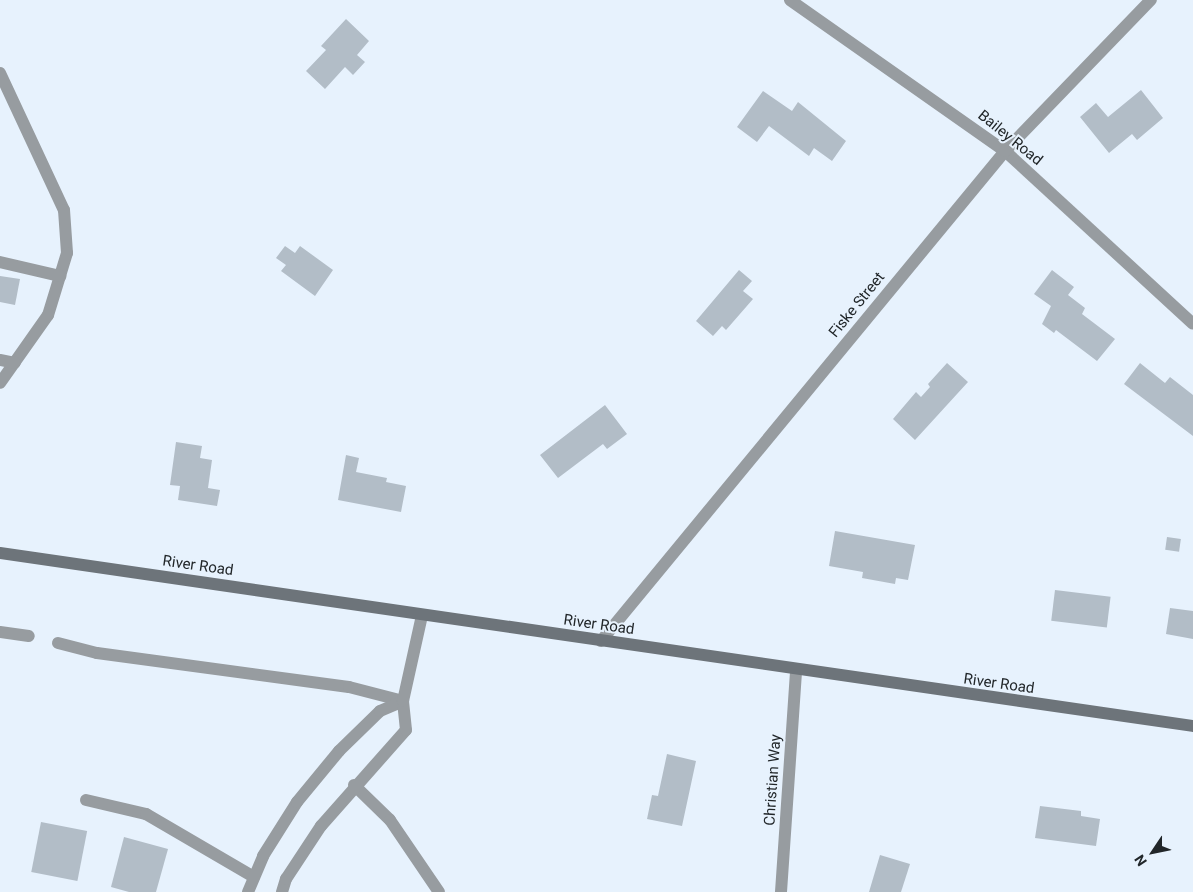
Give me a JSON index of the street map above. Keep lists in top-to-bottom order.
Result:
{
  "streets": {
    "main road": ["River Road"],
    "street": ["Bailey Road", "Fiske Street", "Christian Way"]
  },
  "crossings": [
    ["Bailey Road", "Fiske Street"],
    ["Fiske Street", "River Road"],
    ["River Road", "Christian Way"]
  ],
  "north": "bottom left"
}
